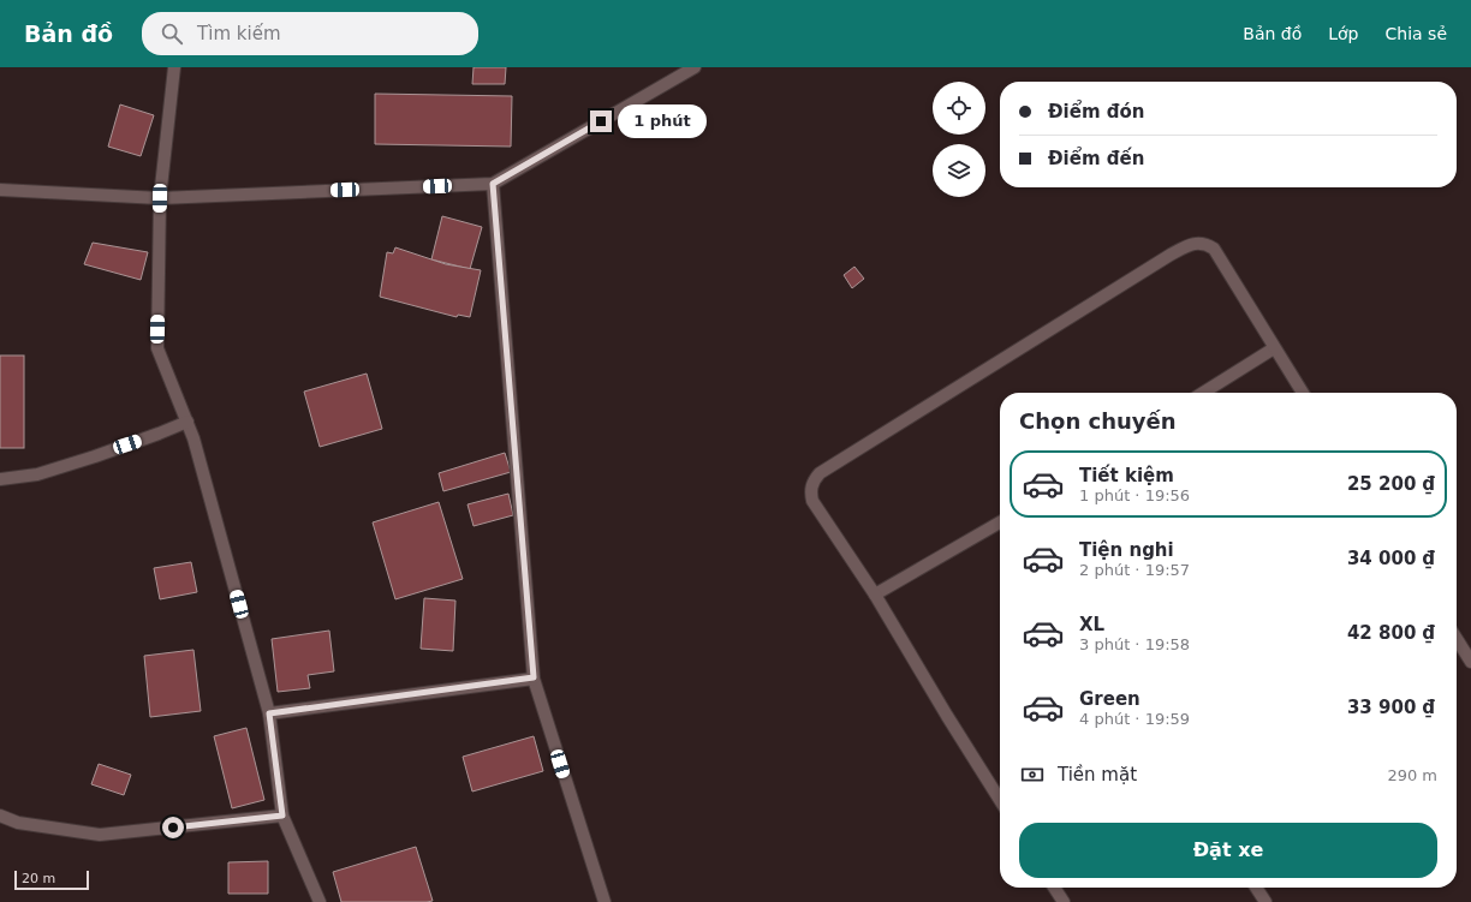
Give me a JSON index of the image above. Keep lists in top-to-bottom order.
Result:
{
  "scale_bar": "20 m",
  "page": {
    "header": "Bản đồ",
    "search": "Tìm kiếm",
    "nav": ["Bản đồ", "Lớp", "Chia sẻ"],
    "banner": ["Điểm đón", "Điểm đến"],
    "bubble": "1 phút",
    "heading": "Chọn chuyến",
    "list": [
      {
        "name": "Tiết kiệm",
        "note": "1 phút · 19:56",
        "value": "25 200 ₫"
      },
      {
        "name": "Tiện nghi",
        "note": "2 phút · 19:57",
        "value": "34 000 ₫"
      },
      {
        "name": "XL",
        "note": "3 phút · 19:58",
        "value": "42 800 ₫"
      },
      {
        "name": "Green",
        "note": "4 phút · 19:59",
        "value": "33 900 ₫"
      }
    ],
    "pay": ["Tiền mặt", "290 m"],
    "buttons": "Đặt xe",
    "scale": "20 m"
  }
}
